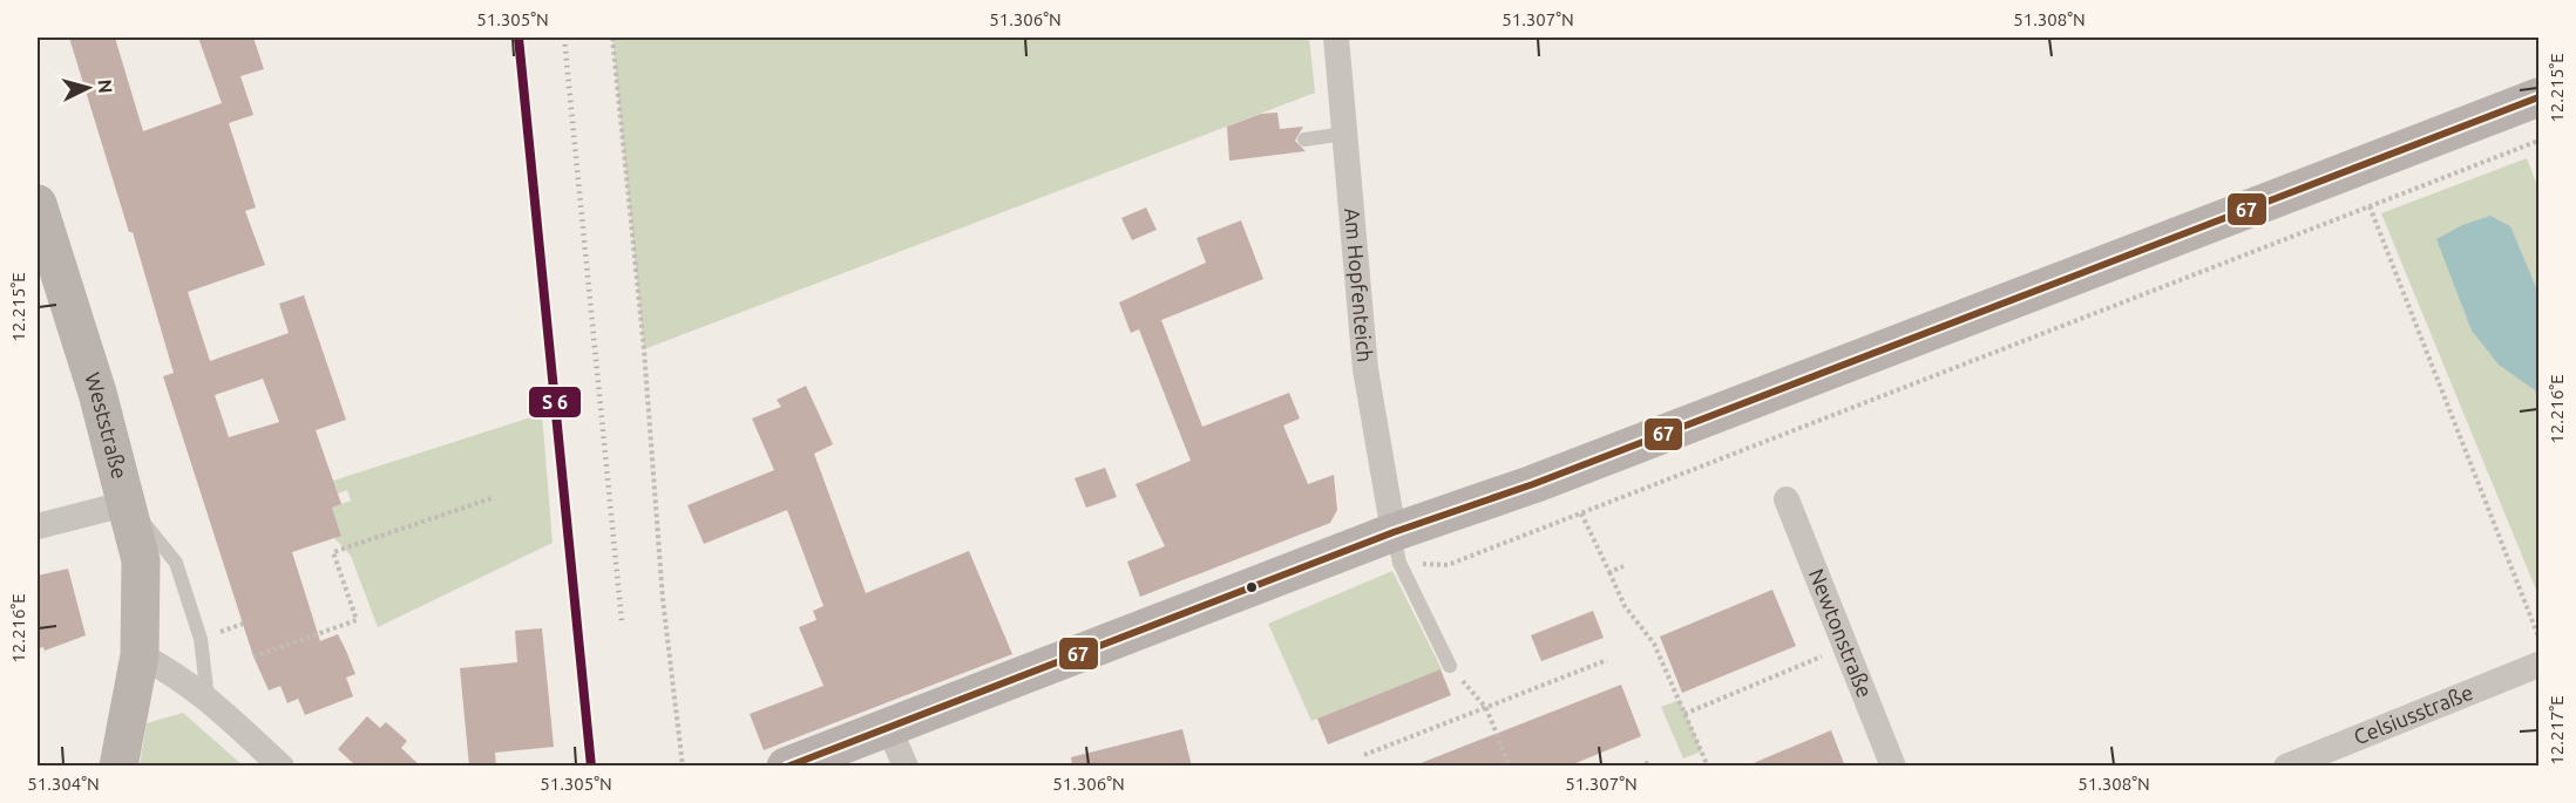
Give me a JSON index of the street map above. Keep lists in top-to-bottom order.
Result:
{
  "streets": {
    "main road": ["Weststraße"],
    "street": ["Am Hopfenteich", "Newtonstraße", "Celsiusstraße"]
  },
  "lines": ["transit line 67"],
  "north": "right",
  "coordinates": [
    "51.305°N",
    "51.306°N",
    "51.307°N",
    "51.308°N",
    "12.215°E",
    "12.216°E",
    "12.217°E",
    "51.304°N"
  ]
}
